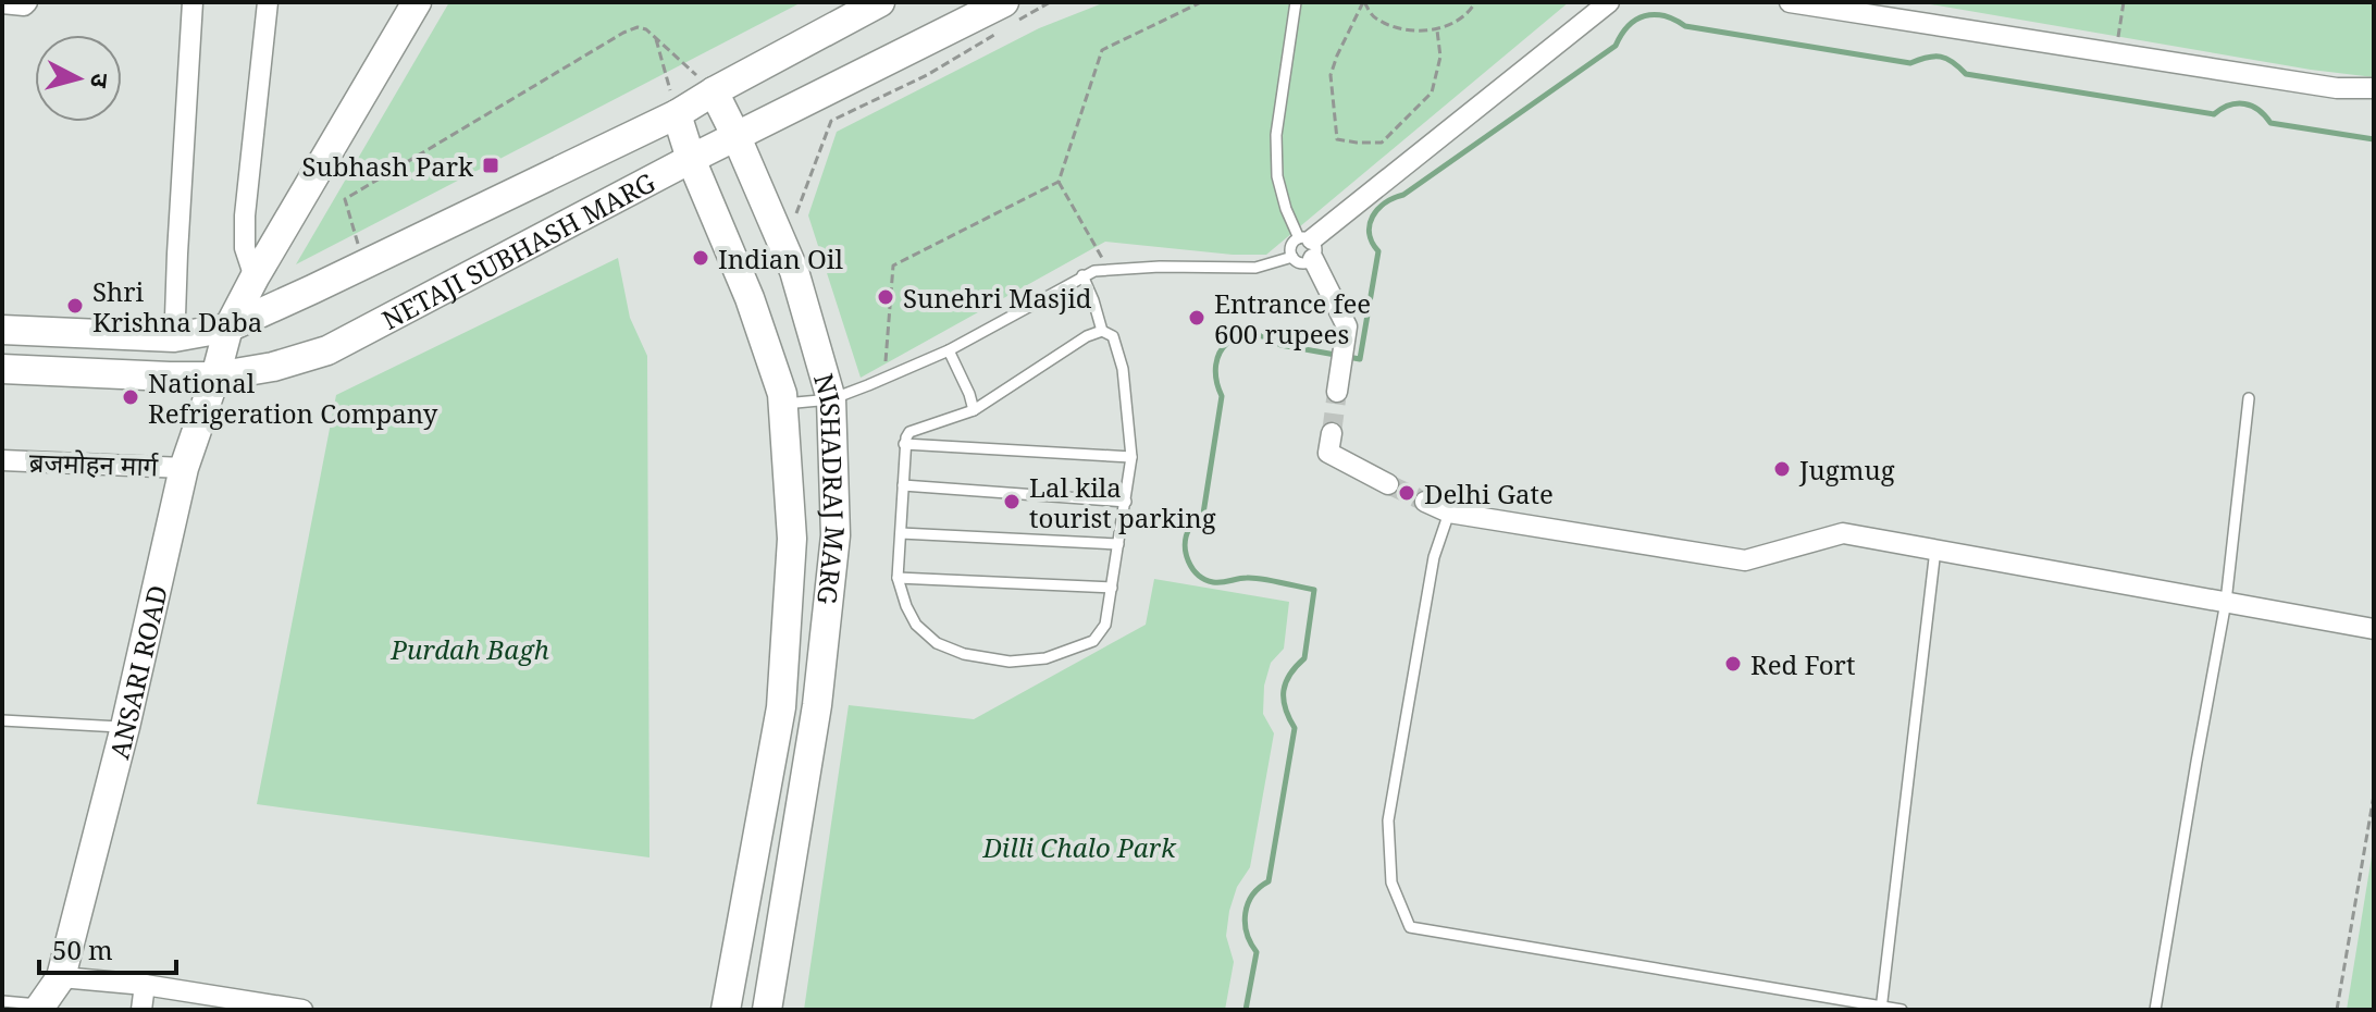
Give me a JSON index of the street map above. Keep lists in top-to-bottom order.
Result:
{
  "streets": {
    "main road": ["NETAJI SUBHASH MARG", "NISHADRAJ MARG", "ANSARI ROAD"],
    "street": ["ब्रजमोहन मार्ग"]
  },
  "crossings": [
    ["NETAJI SUBHASH MARG", "NISHADRAJ MARG"],
    ["NETAJI SUBHASH MARG", "ANSARI ROAD"],
    ["ब्रजमोहन मार्ग", "ANSARI ROAD"]
  ],
  "parks": ["Purdah Bagh", "Dilli Chalo Park"],
  "places": {
    "transit": ["Subhash Park"],
    "other": [
      "Indian Oil",
      "Sunehri Masjid",
      "Shri Krishna Daba",
      "Entrance fee 600 rupees",
      "National Refrigeration Company",
      "Jugmug",
      "Delhi Gate",
      "Lal kila tourist parking",
      "Red Fort"
    ]
  },
  "scale_bar": "50 m",
  "north": "right"
}
